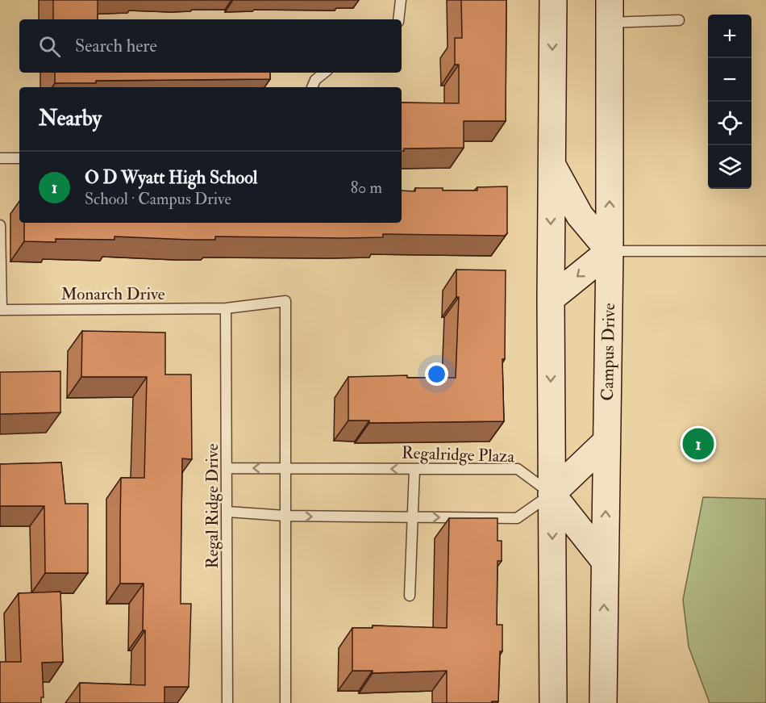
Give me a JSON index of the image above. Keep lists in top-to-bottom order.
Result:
{
  "streets": {
    "main road": ["Campus Drive"],
    "lane": ["Monarch Drive", "Regalridge Plaza", "Regal Ridge Drive"]
  },
  "crossings": [
    ["Monarch Drive", "Regalridge Plaza"],
    ["Monarch Drive", "Regal Ridge Drive"],
    ["Regalridge Plaza", "Regal Ridge Drive"]
  ],
  "page": {
    "map_buttons": ["+", "−"],
    "search": "Search here",
    "heading": "Nearby",
    "list": [
      {
        "mark": "1",
        "name": "O D Wyatt High School",
        "note": "School · Campus Drive",
        "value": "80 m"
      }
    ],
    "pins": "1"
  }
}
